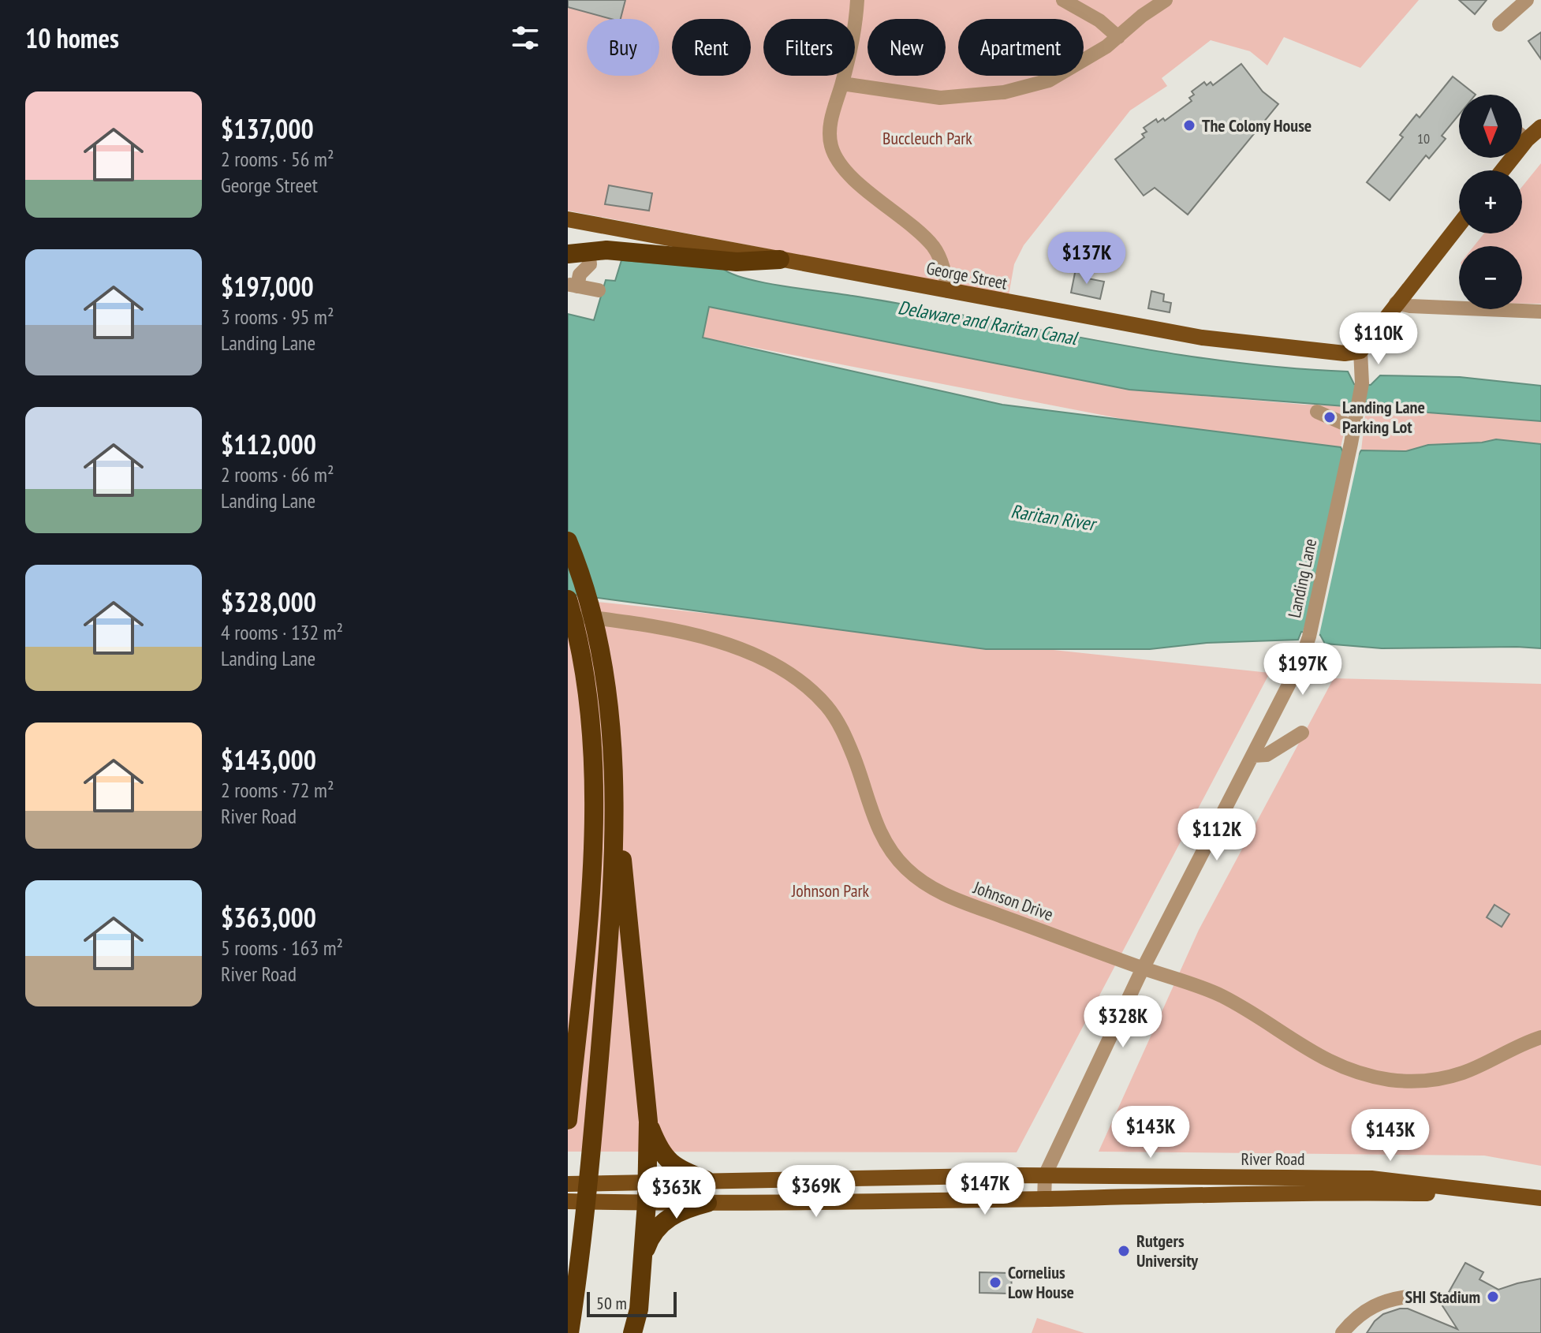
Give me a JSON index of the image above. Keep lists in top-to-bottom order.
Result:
{
  "streets": {
    "main road": ["George Street", "River Road"],
    "street": ["Landing Lane", "Johnson Drive"]
  },
  "crossings": [
    ["George Street", "Landing Lane"],
    ["Landing Lane", "Johnson Drive"],
    ["Landing Lane", "River Road"]
  ],
  "water": ["Delaware and Raritan Canal", "Raritan River"],
  "parks": ["Buccleuch Park", "Johnson Park"],
  "places": [
    "The Colony House",
    "Landing Lane Parking Lot",
    "Rutgers University",
    "Cornelius Low House",
    "SHI Stadium"
  ],
  "house_numbers": ["10"],
  "scale_bar": "50 m",
  "north": "bottom",
  "page": {
    "heading": "10 homes",
    "chip": [
      "Buy",
      "Rent",
      "Filters",
      "New",
      "Apartment"
    ],
    "list": [
      {
        "name": "$137,000",
        "note": "2 rooms · 56 m² · George Street"
      },
      {
        "name": "$197,000",
        "note": "3 rooms · 95 m² · Landing Lane"
      },
      {
        "name": "$112,000",
        "note": "2 rooms · 66 m² · Landing Lane"
      },
      {
        "name": "$328,000",
        "note": "4 rooms · 132 m² · Landing Lane"
      },
      {
        "name": "$143,000",
        "note": "2 rooms · 72 m² · River Road"
      },
      {
        "name": "$363,000",
        "note": "5 rooms · 163 m² · River Road"
      }
    ],
    "map_buttons": ["+", "−"],
    "price": [
      "$137K",
      "$110K",
      "$197K",
      "$112K",
      "$328K",
      "$143K",
      "$143K",
      "$147K",
      "$369K",
      "$363K"
    ],
    "scale": "50 m"
  }
}
